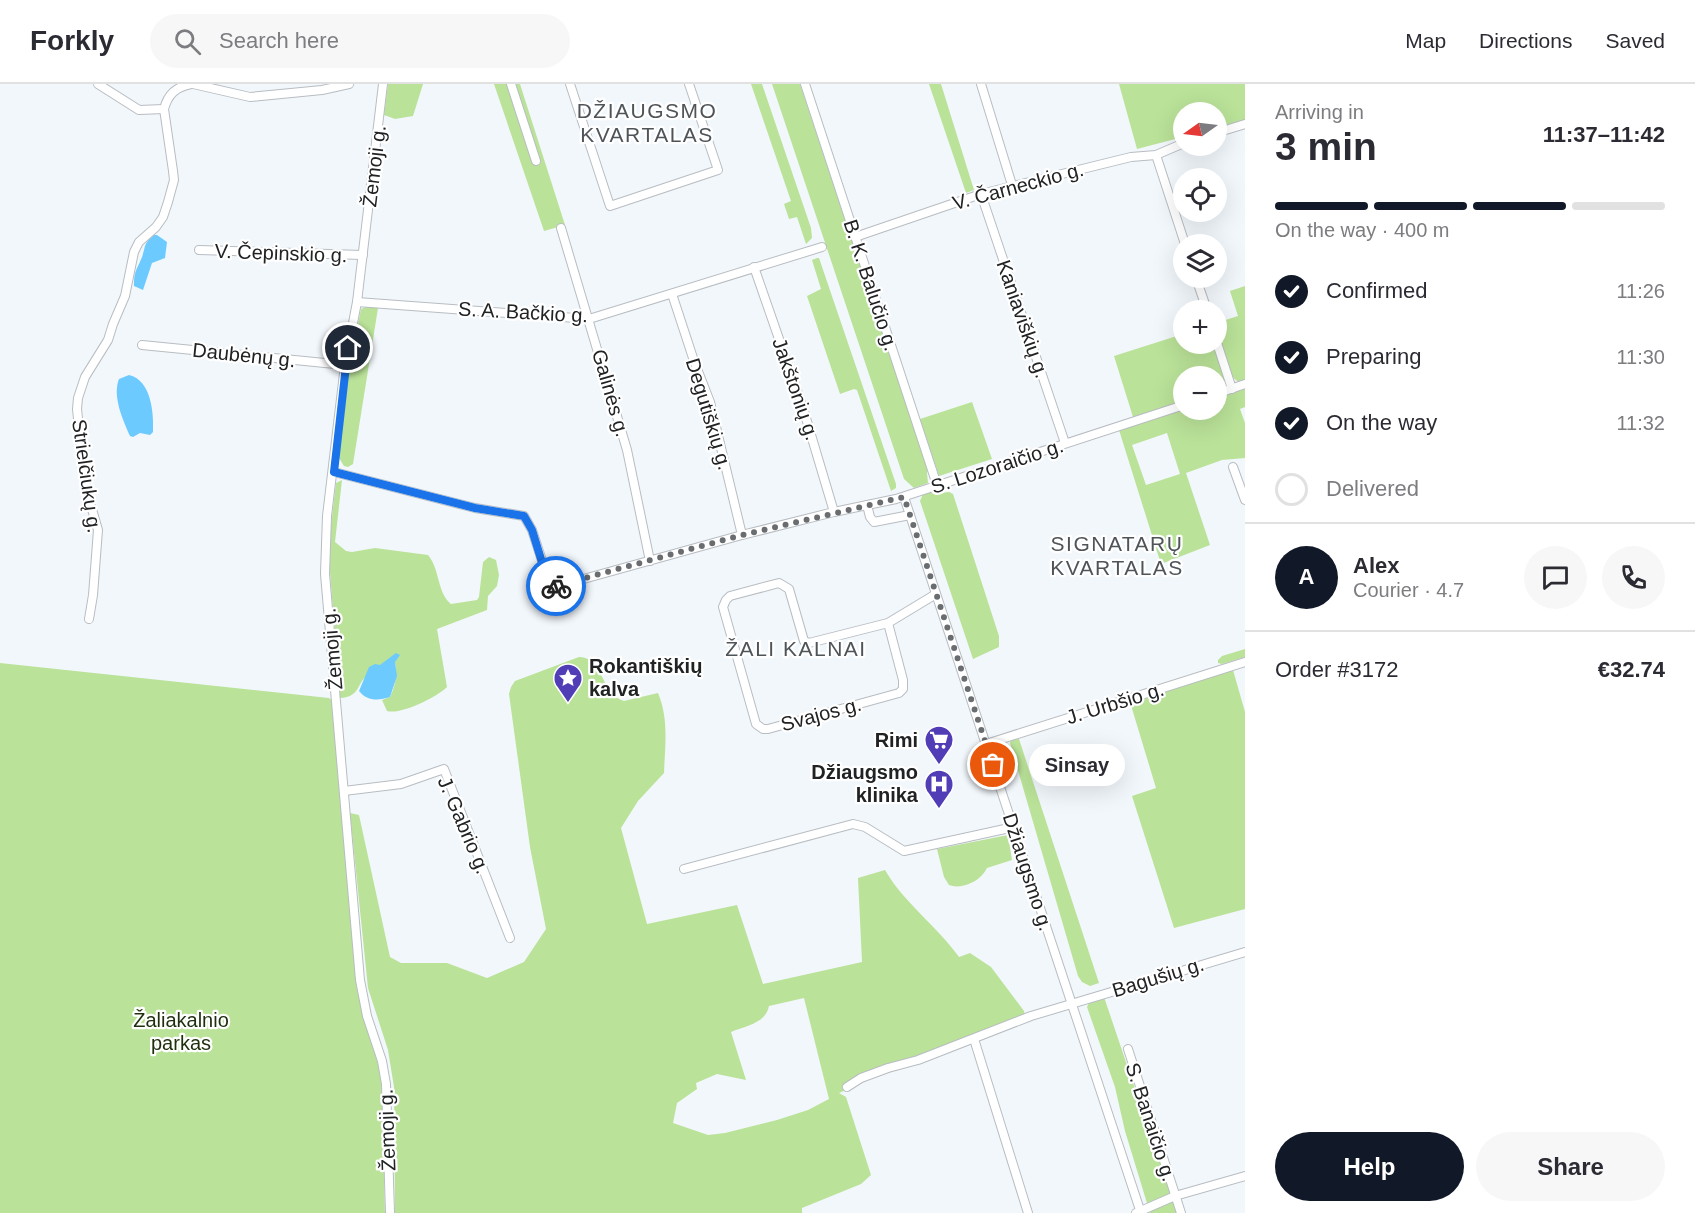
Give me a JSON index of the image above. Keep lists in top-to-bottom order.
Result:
{
  "streets": {
    "street": [
      "Žemoji g.",
      "V. Čarneckio g.",
      "V. Čepinskio g.",
      "B. K. Balučio g.",
      "S. A. Bačkio g.",
      "Kaniaviškių g.",
      "Daubėnų g.",
      "Jakštonių g.",
      "Galinės g.",
      "Degutiškių g.",
      "S. Lozoraičio g.",
      "Strielčiukų g.",
      "J. Urbšio g.",
      "Svajos g.",
      "J. Gabrio g.",
      "Džiaugsmo g.",
      "Bagušių g.",
      "S. Banaičio g."
    ]
  },
  "crossings": [
    ["Žemoji g.", "V. Čepinskio g."],
    ["Žemoji g.", "S. A. Bačkio g."],
    ["Žemoji g.", "Daubėnų g."],
    ["Žemoji g.", "S. Lozoraičio g."],
    ["Žemoji g.", "J. Gabrio g."],
    ["V. Čarneckio g.", "B. K. Balučio g."],
    ["V. Čarneckio g.", "Kaniaviškių g."],
    ["B. K. Balučio g.", "S. Lozoraičio g."],
    ["S. A. Bačkio g.", "Jakštonių g."],
    ["S. A. Bačkio g.", "Galinės g."],
    ["S. A. Bačkio g.", "Degutiškių g."],
    ["Kaniaviškių g.", "S. Lozoraičio g."],
    ["Jakštonių g.", "S. Lozoraičio g."],
    ["Galinės g.", "S. Lozoraičio g."],
    ["Degutiškių g.", "S. Lozoraičio g."],
    ["S. Lozoraičio g.", "Džiaugsmo g."],
    ["J. Urbšio g.", "Džiaugsmo g."],
    ["Svajos g.", "Džiaugsmo g."],
    ["Džiaugsmo g.", "Bagušių g."],
    ["Džiaugsmo g.", "S. Banaičio g."]
  ],
  "districts": ["DŽIAUGSMO KVARTALAS", "SIGNATARŲ KVARTALAS", "ŽALI KALNAI"],
  "parks": ["Žaliakalnio parkas"],
  "places": {
    "place": ["Rokantiškių kalva"],
    "other": ["Sinsay"],
    "supermarket": ["Rimi"],
    "hospital": ["Džiaugsmo klinika"]
  },
  "north": "left",
  "page": {
    "header": "Forkly",
    "search": "Search here",
    "nav": ["Map", "Directions", "Saved"],
    "heading": ["3 min", "Arriving in", "11:37–11:42"],
    "panel": [
      "Alex",
      "Courier · 4.7",
      "Order #3172",
      "€32.74"
    ],
    "map_buttons": ["+", "−"],
    "bar": "On the way · 400 m",
    "list": [
      ["Confirmed", "11:26"],
      ["Preparing", "11:30"],
      ["On the way", "11:32"],
      "Delivered"
    ],
    "round": "A",
    "bubble": "Sinsay",
    "buttons": ["Help", "Share"]
  }
}
